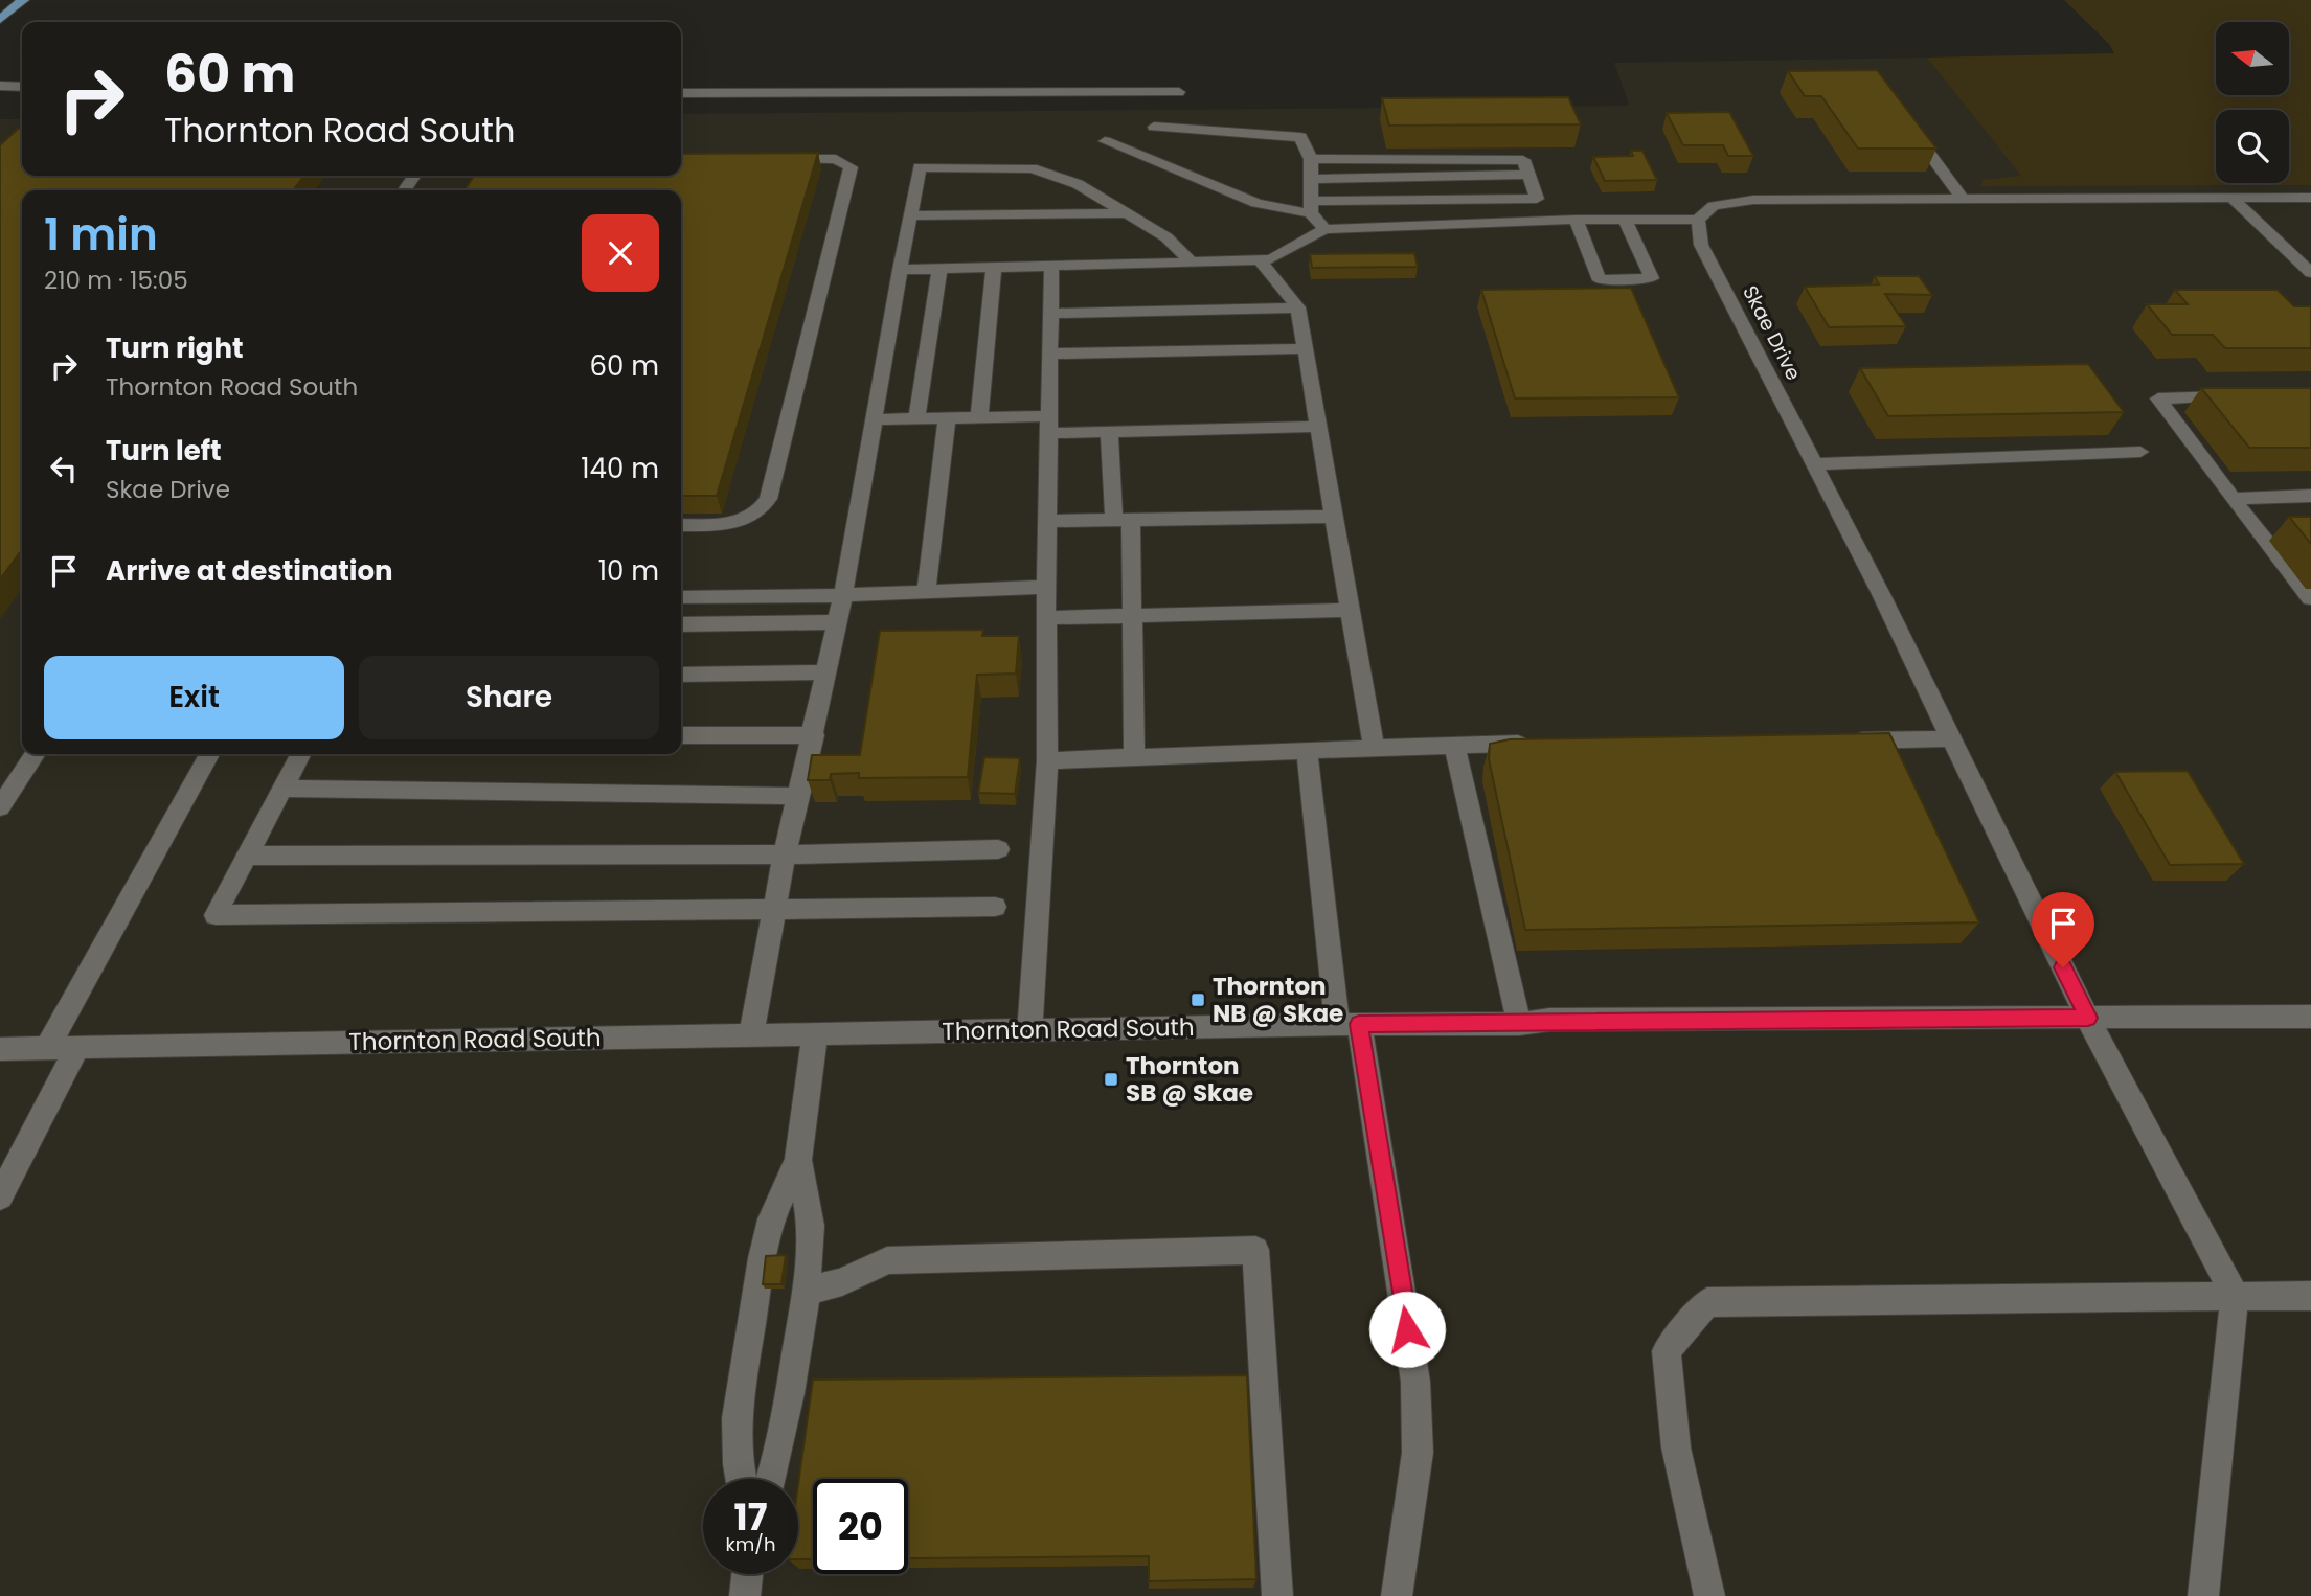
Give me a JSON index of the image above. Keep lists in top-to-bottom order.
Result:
{
  "streets": {
    "street": ["Skae Drive", "Thornton Road South"]
  },
  "crossings": [
    ["Skae Drive", "Thornton Road South"]
  ],
  "places": {
    "transit": ["Thornton NB @ Skae", "Thornton SB @ Skae"]
  },
  "north": "left",
  "page": {
    "turn": ["60 m", "Thornton Road South"],
    "heading": ["1 min", "210 m · 15:05"],
    "list": [
      {
        "name": "Turn right",
        "note": "Thornton Road South",
        "value": "60 m"
      },
      {
        "name": "Turn left",
        "note": "Skae Drive",
        "value": "140 m"
      },
      {
        "name": "Arrive at destination",
        "value": "10 m"
      }
    ],
    "buttons": ["Exit", "Share"],
    "speed": "17 km/h",
    "limit": "20"
  }
}
